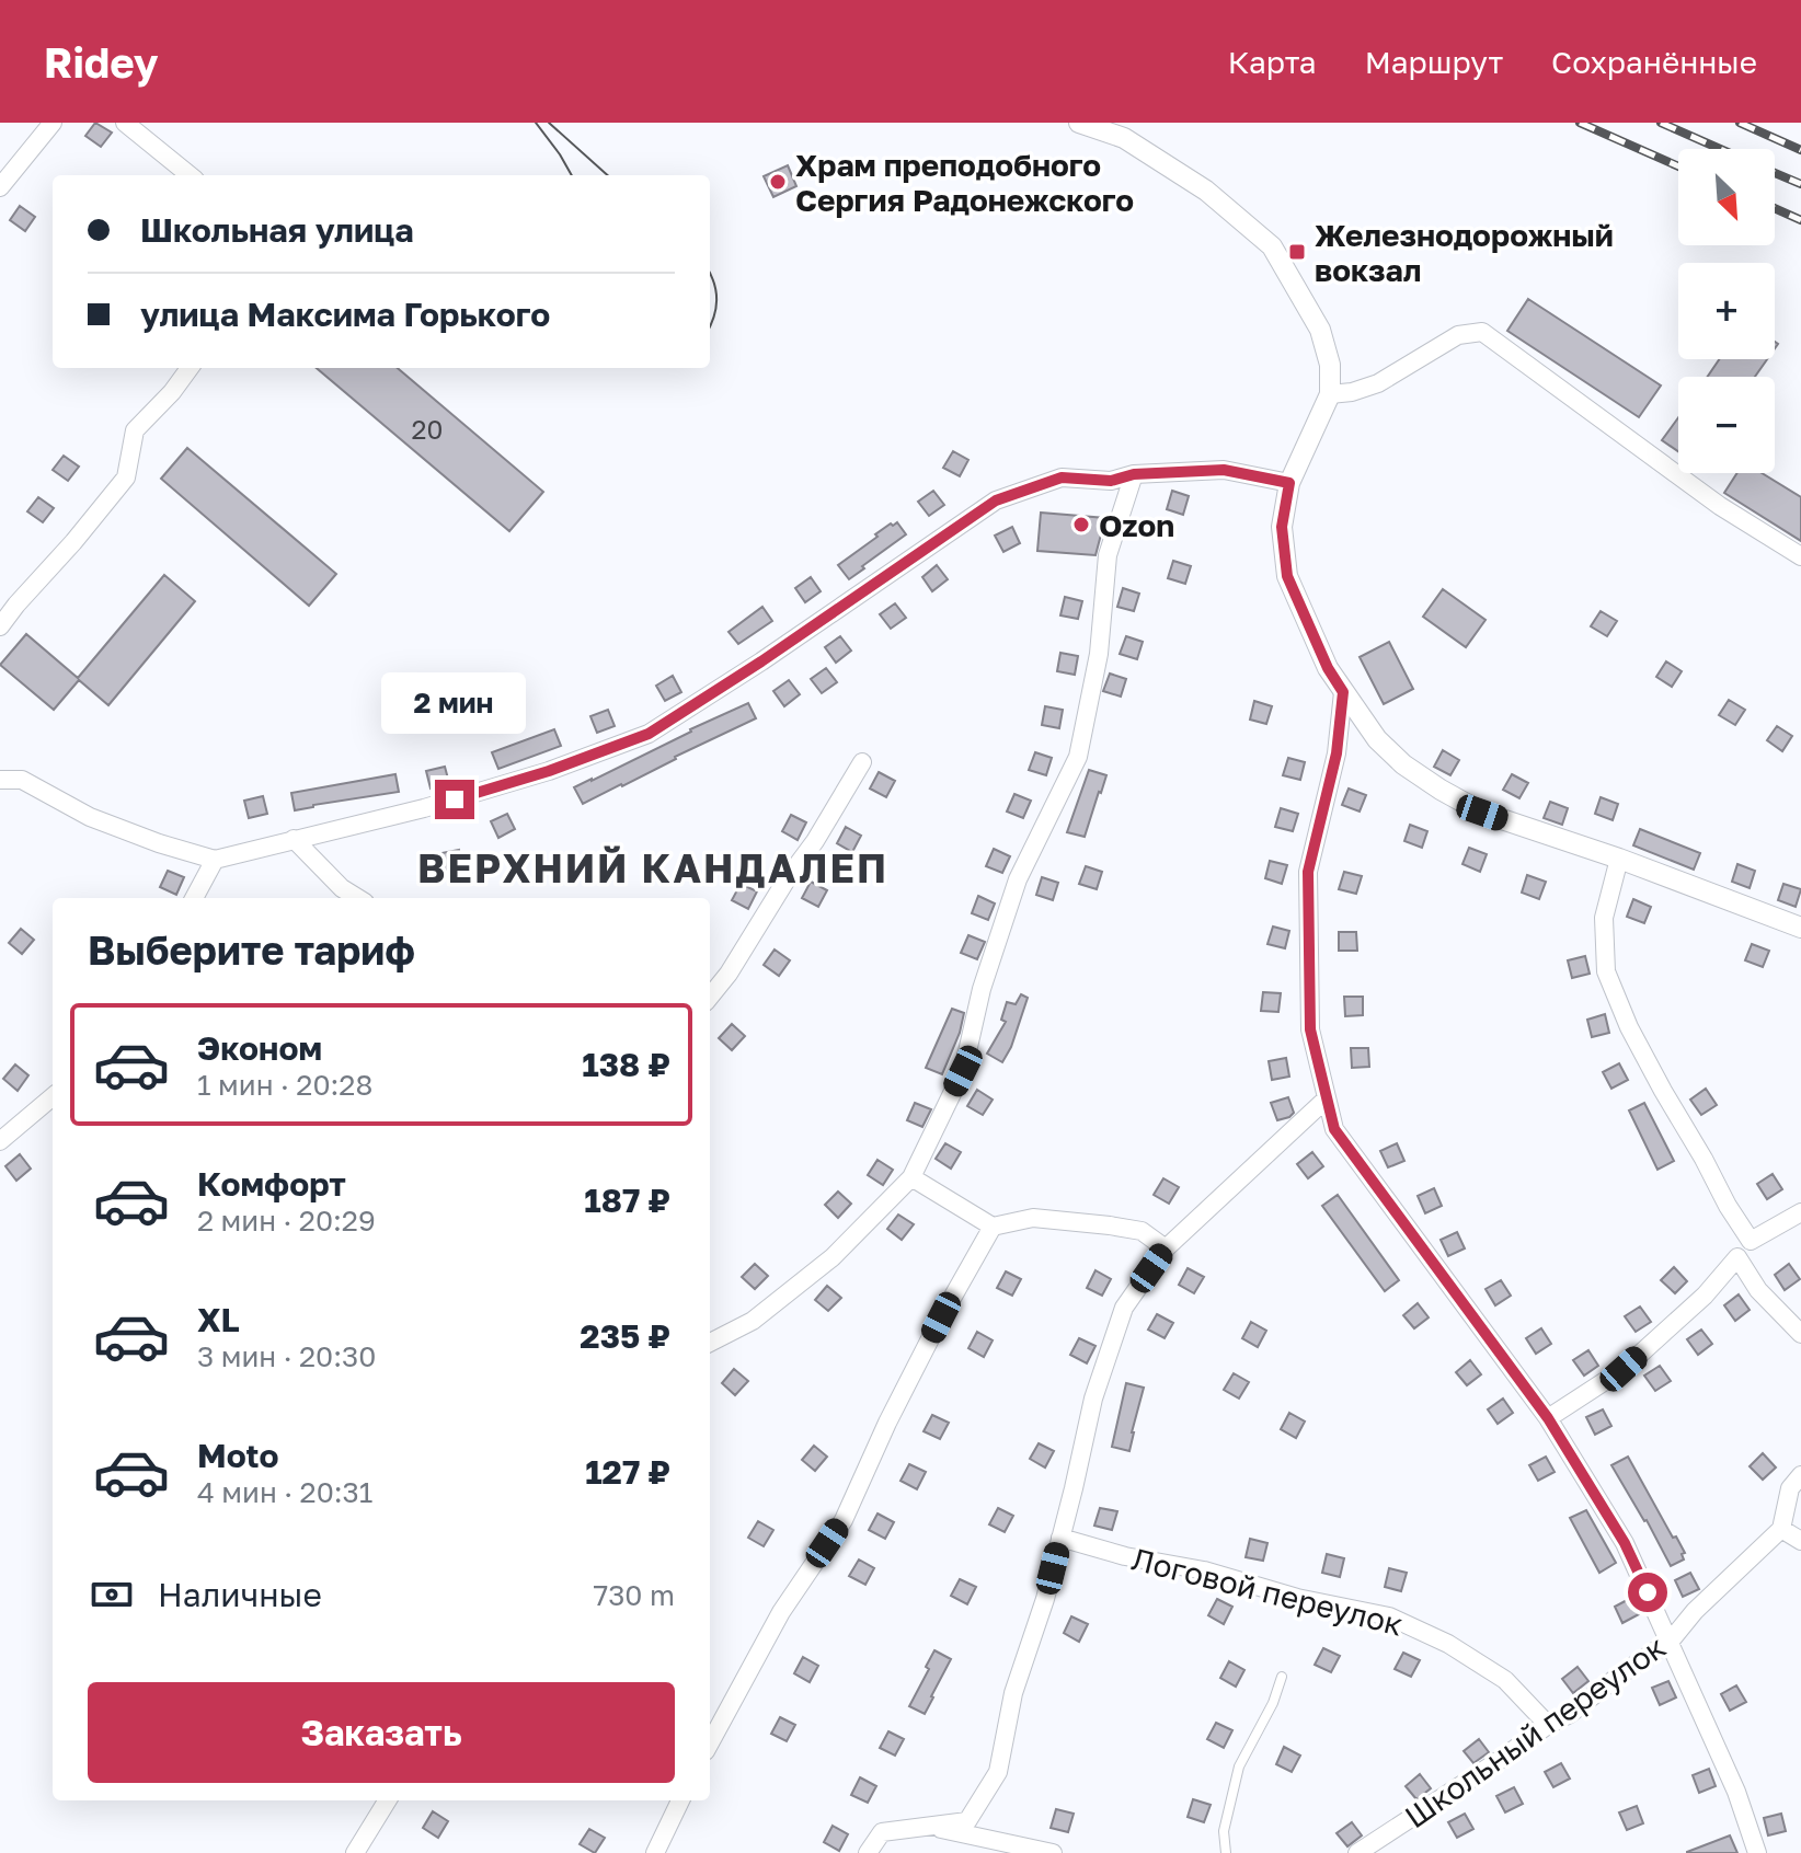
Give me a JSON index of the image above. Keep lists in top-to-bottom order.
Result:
{
  "streets": {
    "street": ["Логовой переулок", "Школьный переулок"]
  },
  "crossings": [
    ["Логовой переулок", "Школьный переулок"]
  ],
  "districts": ["ВЕРХНИЙ КАНДАЛЕП"],
  "places": {
    "other": ["Храм преподобного Сергия Радонежского", "Ozon"],
    "transit": ["Железнодорожный вокзал"]
  },
  "house_numbers": ["20"],
  "north": "bottom right",
  "page": {
    "header": "Ridey",
    "nav": ["Карта", "Маршрут", "Сохранённые"],
    "map_buttons": ["+", "−"],
    "banner": ["Школьная улица", "улица Максима Горького"],
    "bubble": "2 мин",
    "heading": "Выберите тариф",
    "list": [
      {
        "name": "Эконом",
        "note": "1 мин · 20:28",
        "value": "138 ₽"
      },
      {
        "name": "Комфорт",
        "note": "2 мин · 20:29",
        "value": "187 ₽"
      },
      {
        "name": "XL",
        "note": "3 мин · 20:30",
        "value": "235 ₽"
      },
      {
        "name": "Moto",
        "note": "4 мин · 20:31",
        "value": "127 ₽"
      }
    ],
    "pay": ["Наличные", "730 m"],
    "buttons": "Заказать"
  }
}
